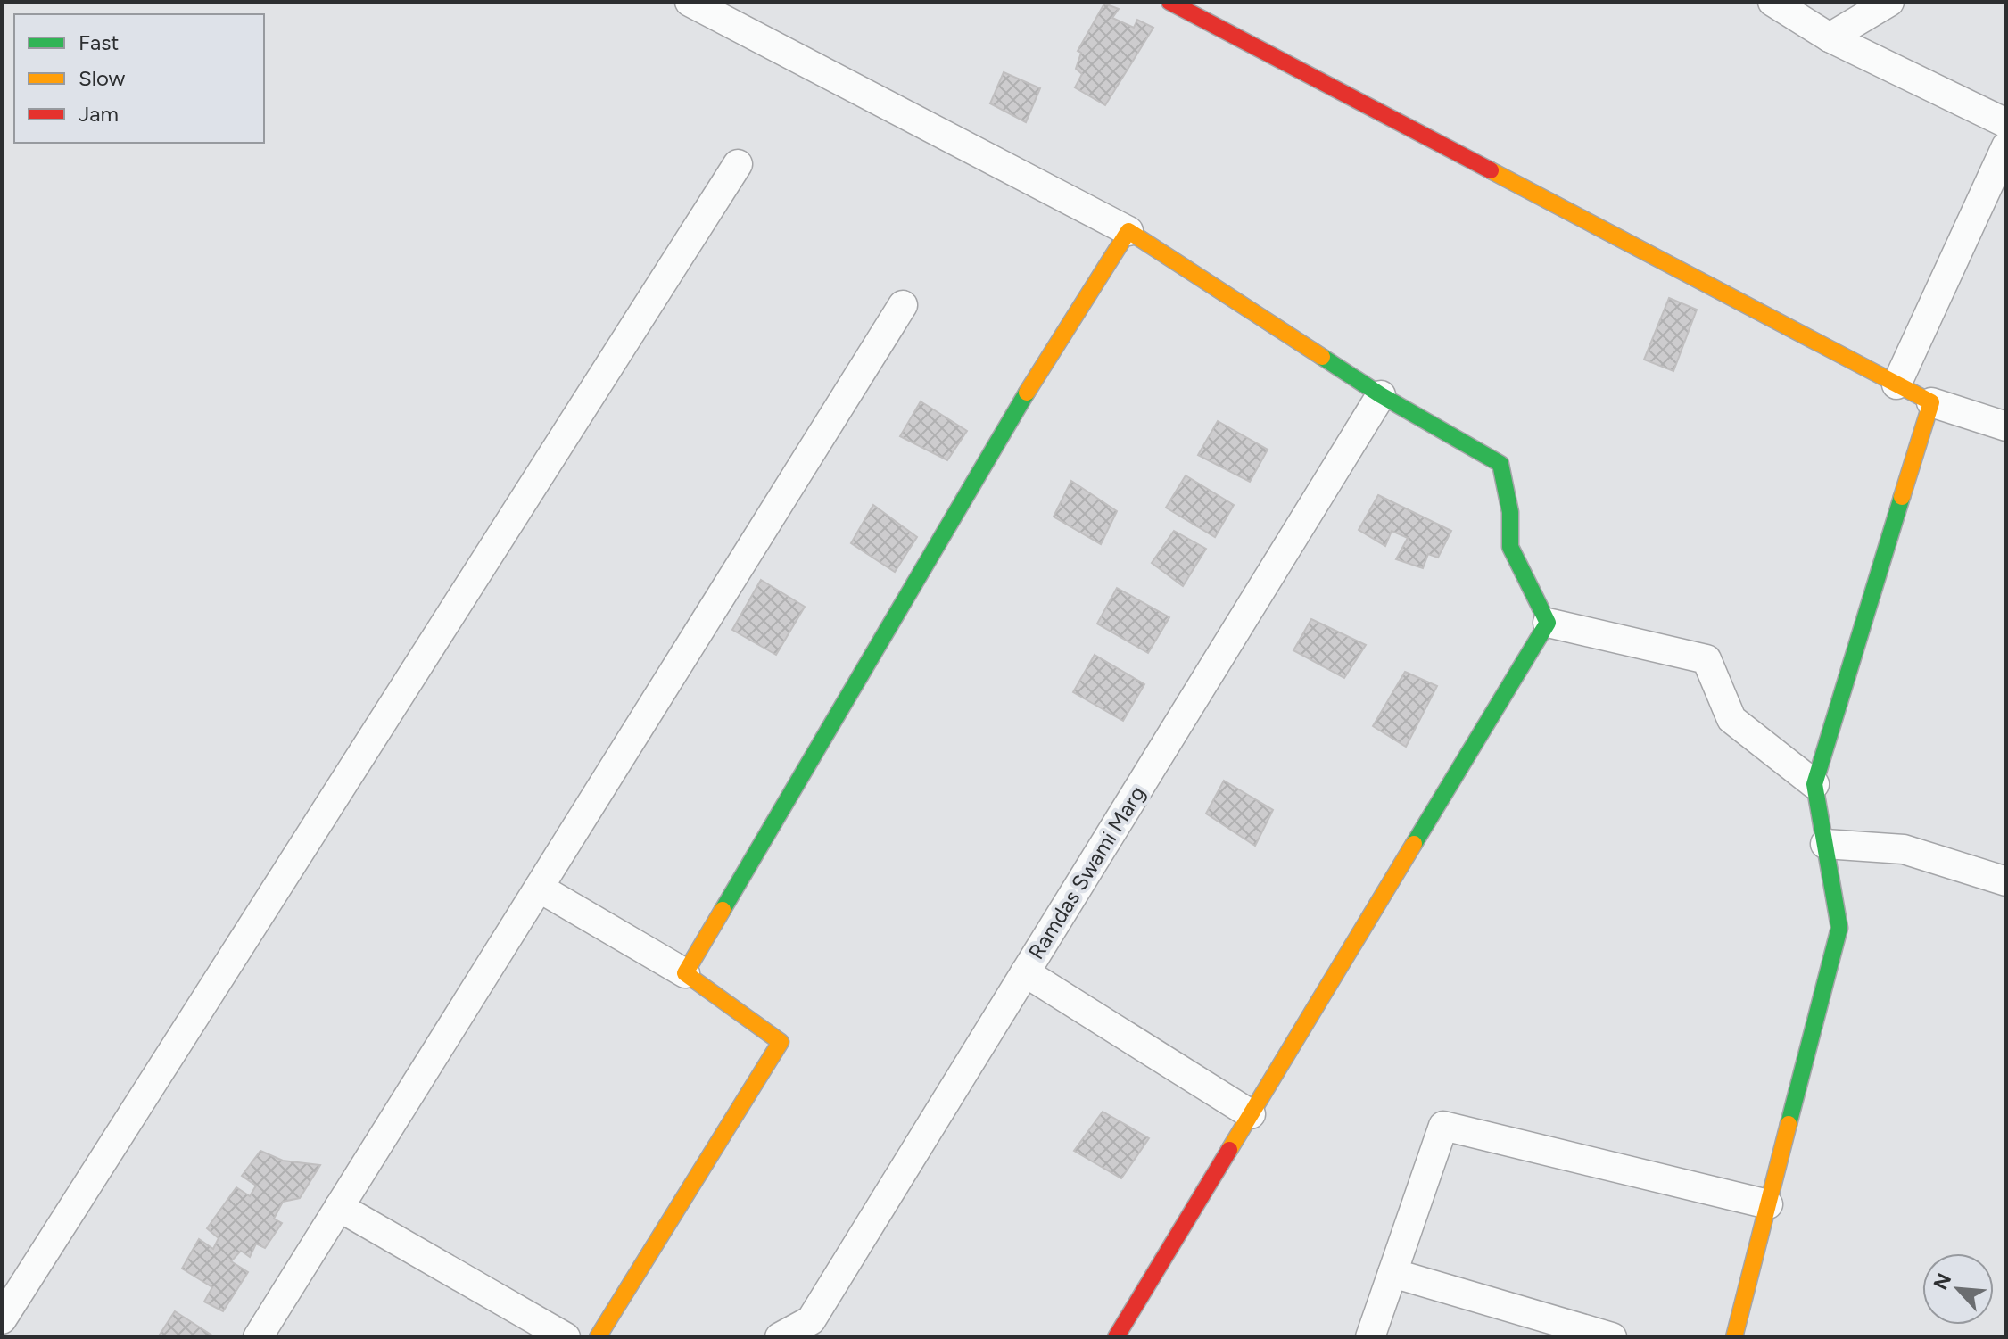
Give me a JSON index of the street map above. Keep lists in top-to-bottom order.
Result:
{
  "streets": {
    "street": ["Ramdas Swami Marg"]
  },
  "legend": ["Fast", "Slow", "Jam"],
  "north": "top left"
}
